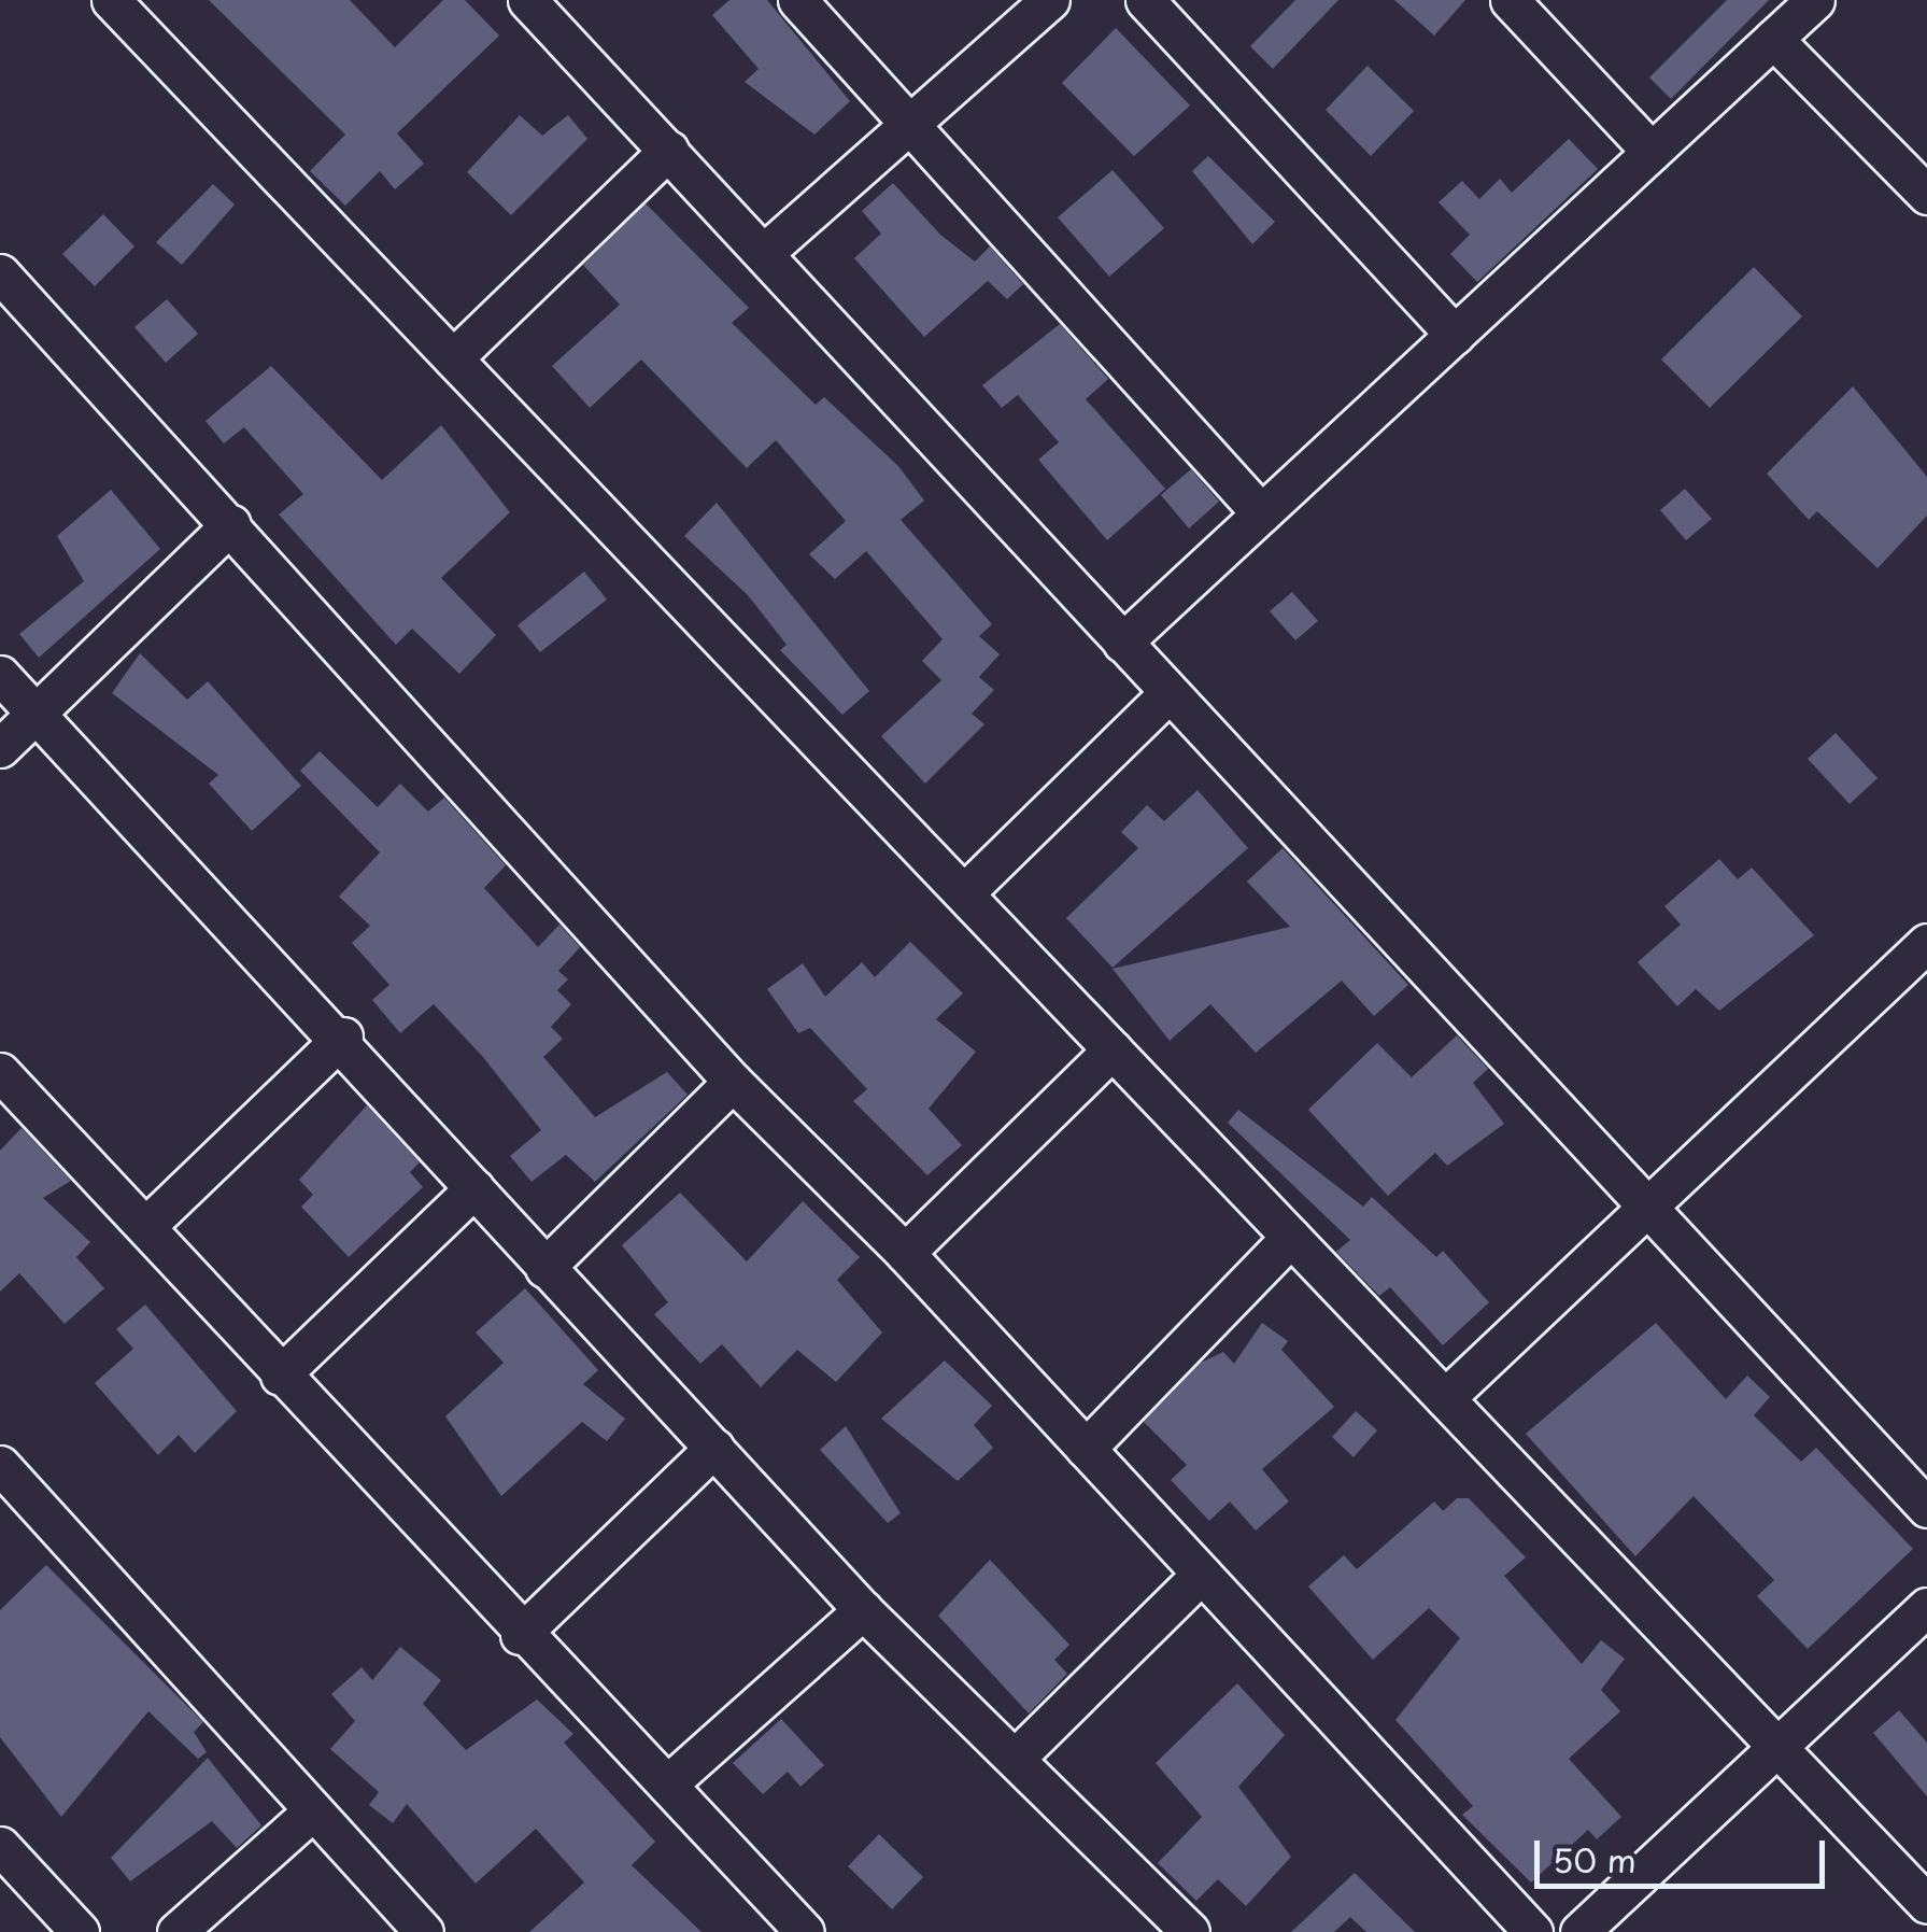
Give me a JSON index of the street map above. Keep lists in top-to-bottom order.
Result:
{
  "scale_bar": "50 m"
}
